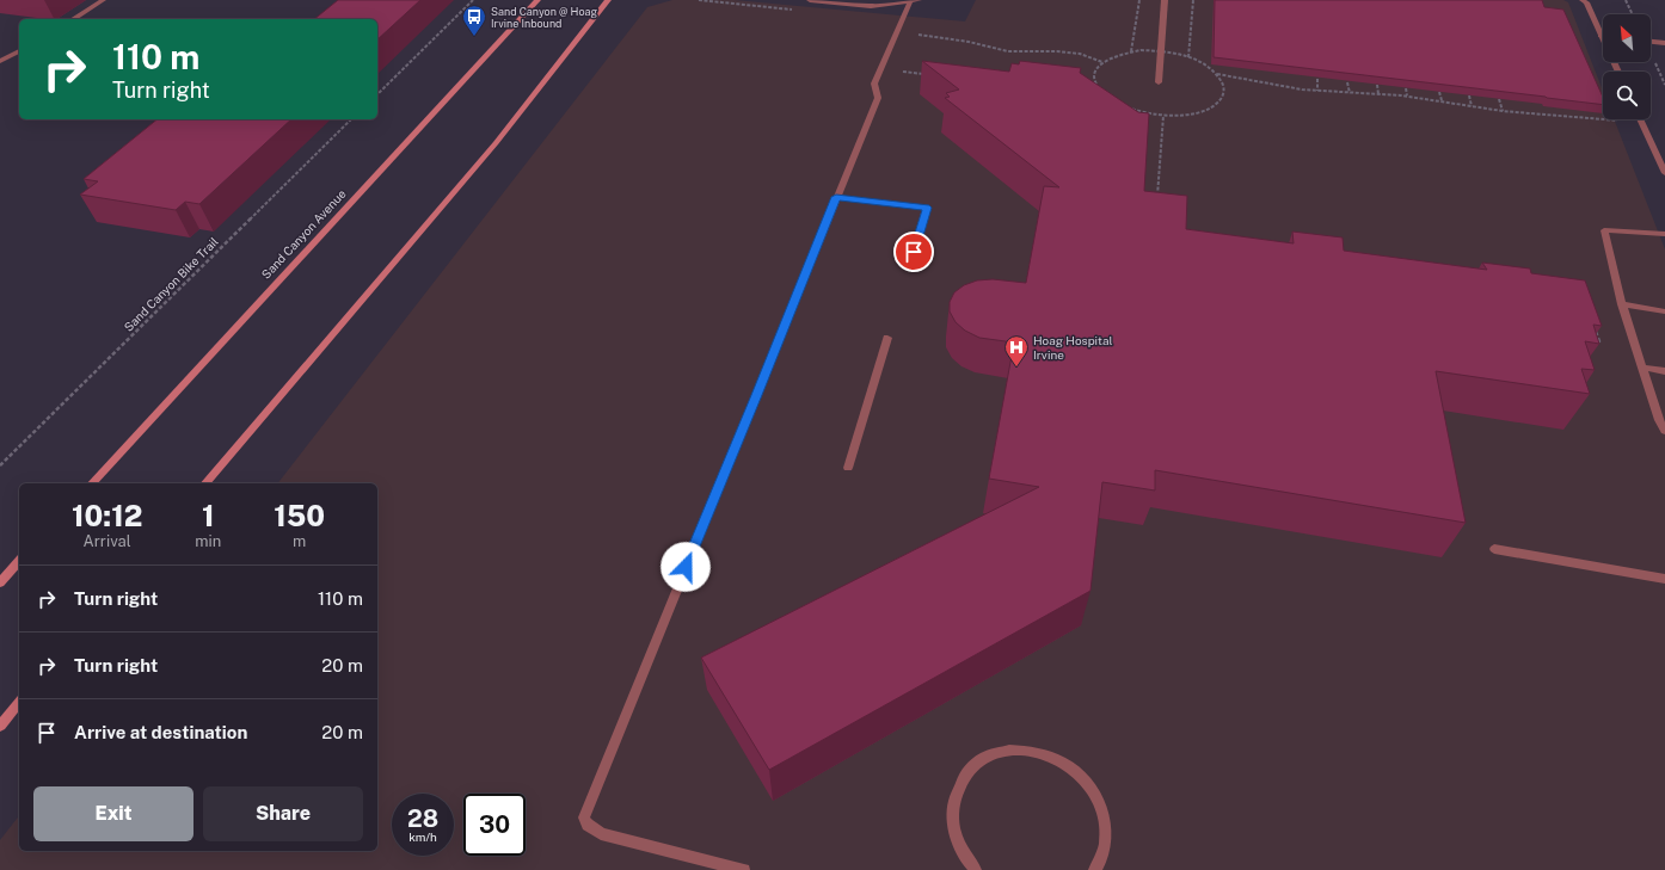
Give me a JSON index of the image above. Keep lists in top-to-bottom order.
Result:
{
  "streets": {
    "main road": ["Sand Canyon Avenue"],
    "path": ["Sand Canyon Bike Trail"]
  },
  "places": {
    "bus stop": ["Sand Canyon @ Hoag Irvine Inbound"],
    "hospital": ["Hoag Hospital Irvine"]
  },
  "north": "top left",
  "page": {
    "turn": ["110 m", "Turn right"],
    "eta": [
      "10:12",
      "Arrival",
      "1",
      "min",
      "150",
      "m"
    ],
    "list": [
      {
        "name": "Turn right",
        "value": "110 m"
      },
      {
        "name": "Turn right",
        "value": "20 m"
      },
      {
        "name": "Arrive at destination",
        "value": "20 m"
      }
    ],
    "buttons": ["Exit", "Share"],
    "speed": "28 km/h",
    "limit": "30"
  }
}
